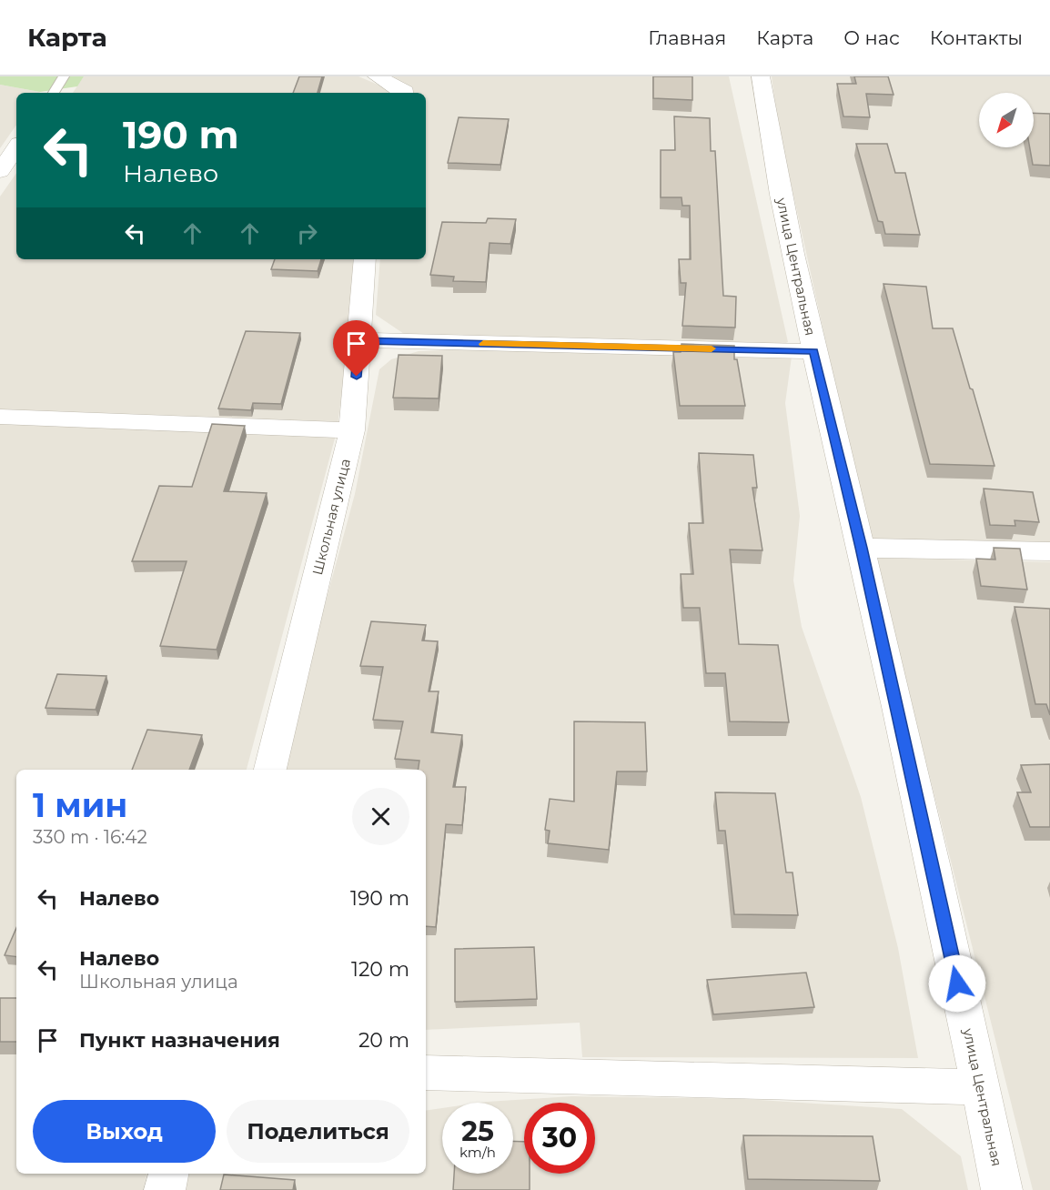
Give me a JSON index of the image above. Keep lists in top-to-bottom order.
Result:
{
  "streets": {
    "street": ["улица Центральная", "Школьная улица"]
  },
  "north": "bottom left",
  "page": {
    "header": "Карта",
    "nav": [
      "Главная",
      "Карта",
      "О нас",
      "Контакты"
    ],
    "turn": ["190 m", "Налево"],
    "heading": ["1 мин", "330 m · 16:42"],
    "list": [
      {
        "name": "Налево",
        "value": "190 m"
      },
      {
        "name": "Налево",
        "note": "Школьная улица",
        "value": "120 m"
      },
      {
        "name": "Пункт назначения",
        "value": "20 m"
      }
    ],
    "buttons": ["Выход", "Поделиться"],
    "speed": "25 km/h",
    "limit": "30"
  }
}
